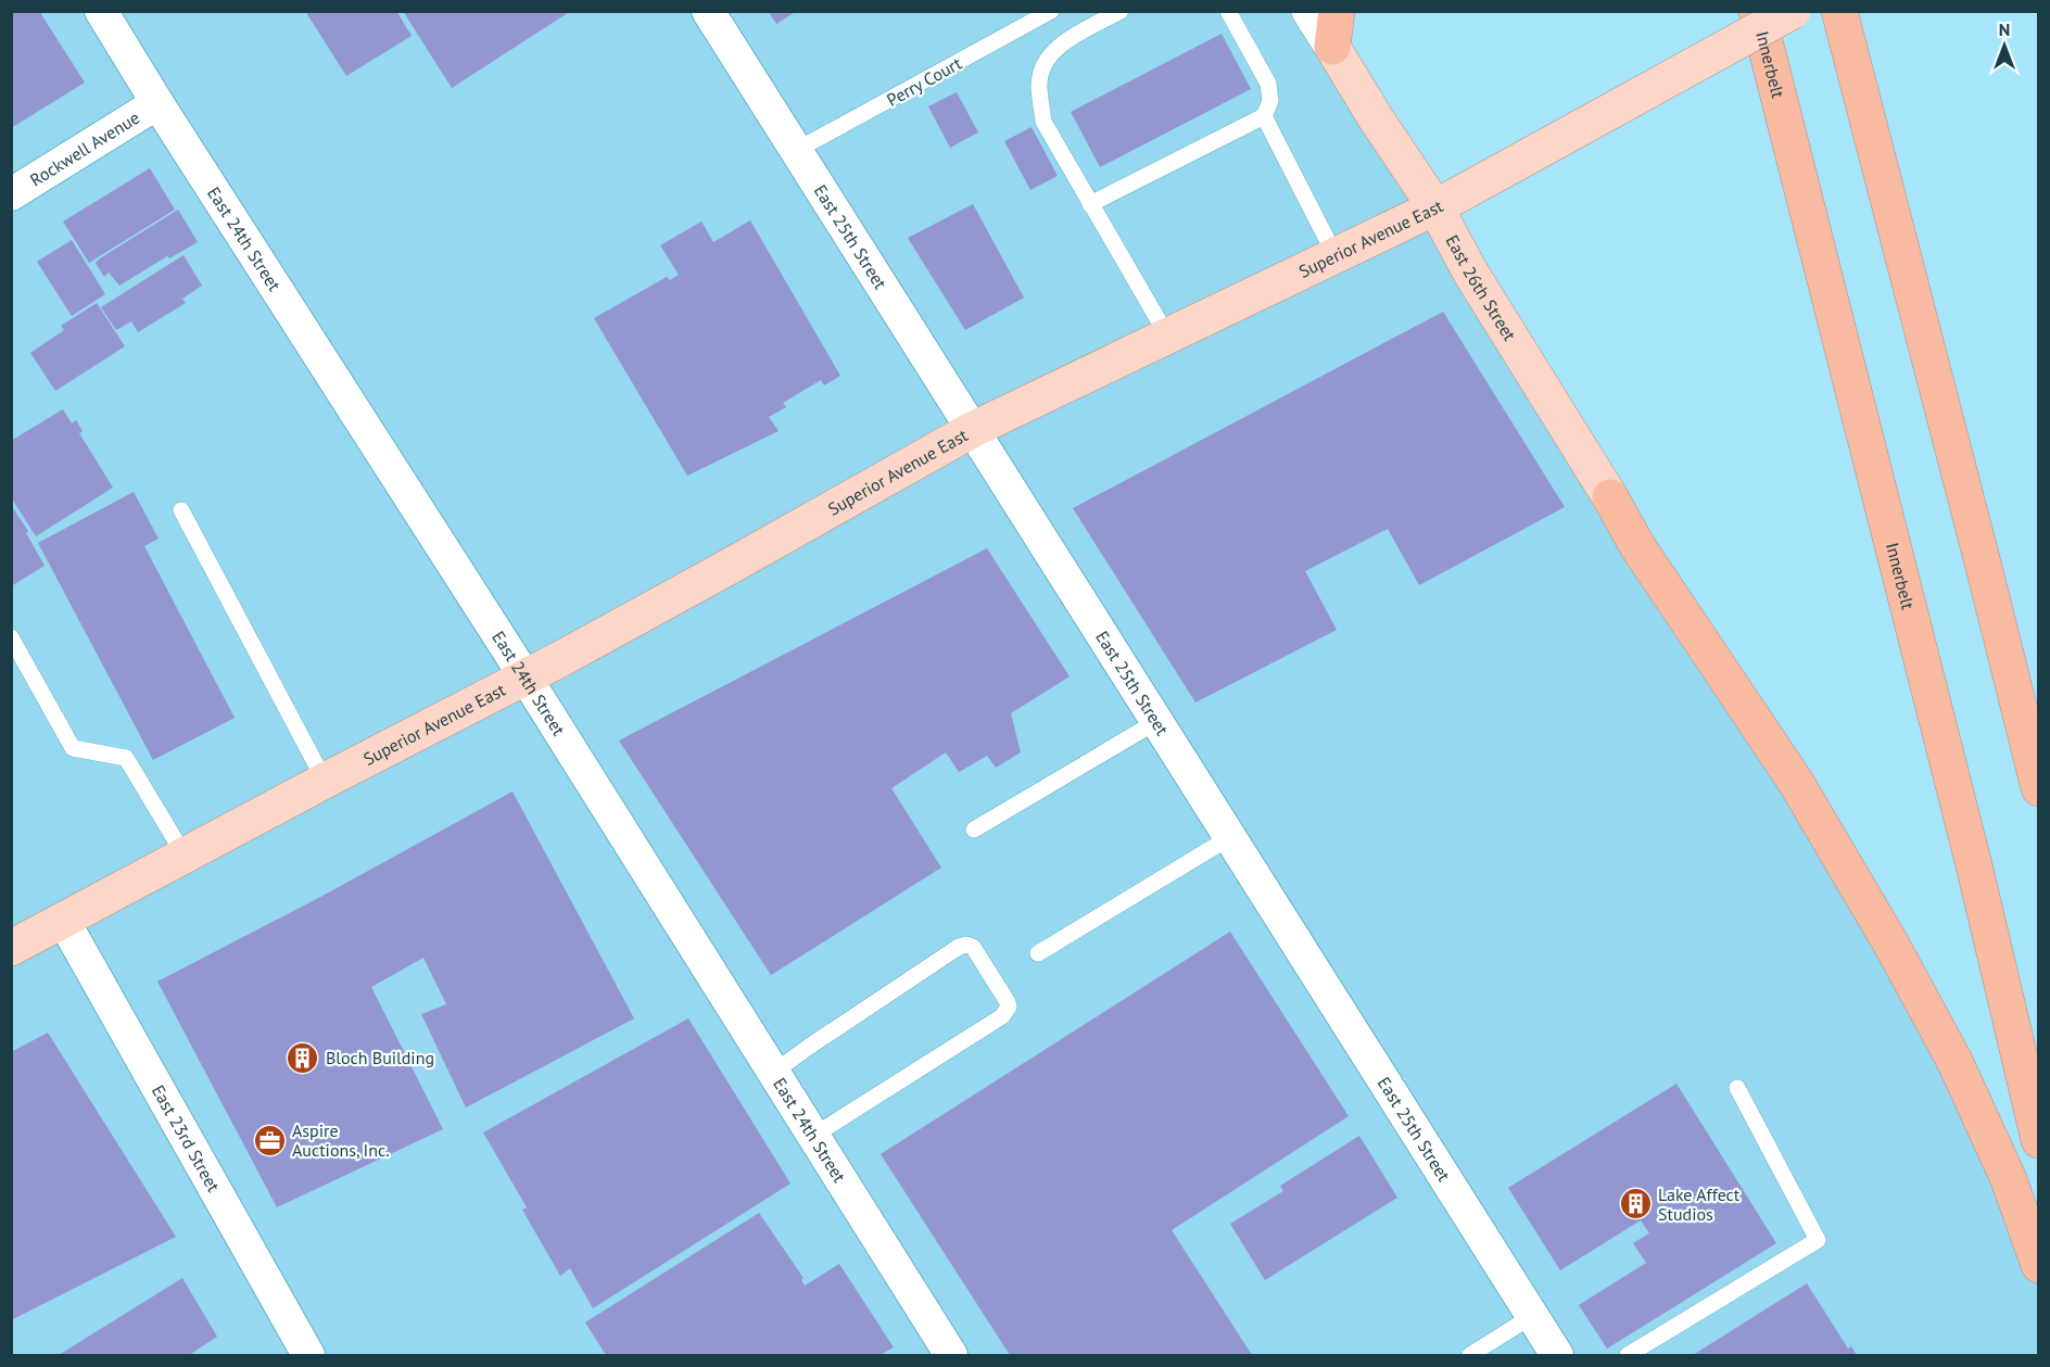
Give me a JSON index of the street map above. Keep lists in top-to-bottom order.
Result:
{
  "streets": {
    "highway": ["Innerbelt"],
    "main road": ["Superior Avenue East", "East 26th Street"],
    "street": [
      "Rockwell Avenue",
      "East 25th Street",
      "East 24th Street",
      "East 23rd Street"
    ],
    "lane": ["Perry Court"]
  },
  "crossings": [
    ["Perry Court", "East 25th Street"],
    ["Rockwell Avenue", "East 24th Street"],
    ["East 25th Street", "Superior Avenue East"],
    ["East 24th Street", "Superior Avenue East"],
    ["Superior Avenue East", "East 26th Street"],
    ["Superior Avenue East", "East 23rd Street"]
  ],
  "places": {
    "building": ["Bloch Building", "Lake Affect Studios"],
    "office": ["Aspire Auctions, Inc."]
  },
  "north": "top"
}
